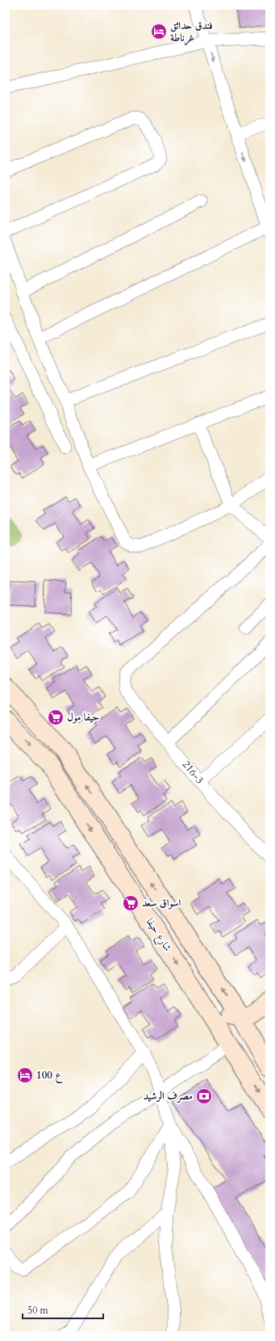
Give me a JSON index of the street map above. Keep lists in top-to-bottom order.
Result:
{
  "streets": {
    "main road": ["شارع حيفا"],
    "street": ["216-3"]
  },
  "places": {
    "hotel": ["فندق حدائق غرناطة", "100 ع"],
    "supermarket": ["حيفا مول", "اسواق سعد"],
    "bank": ["مصرف الرشيد"]
  },
  "scale_bar": "50 m"
}
